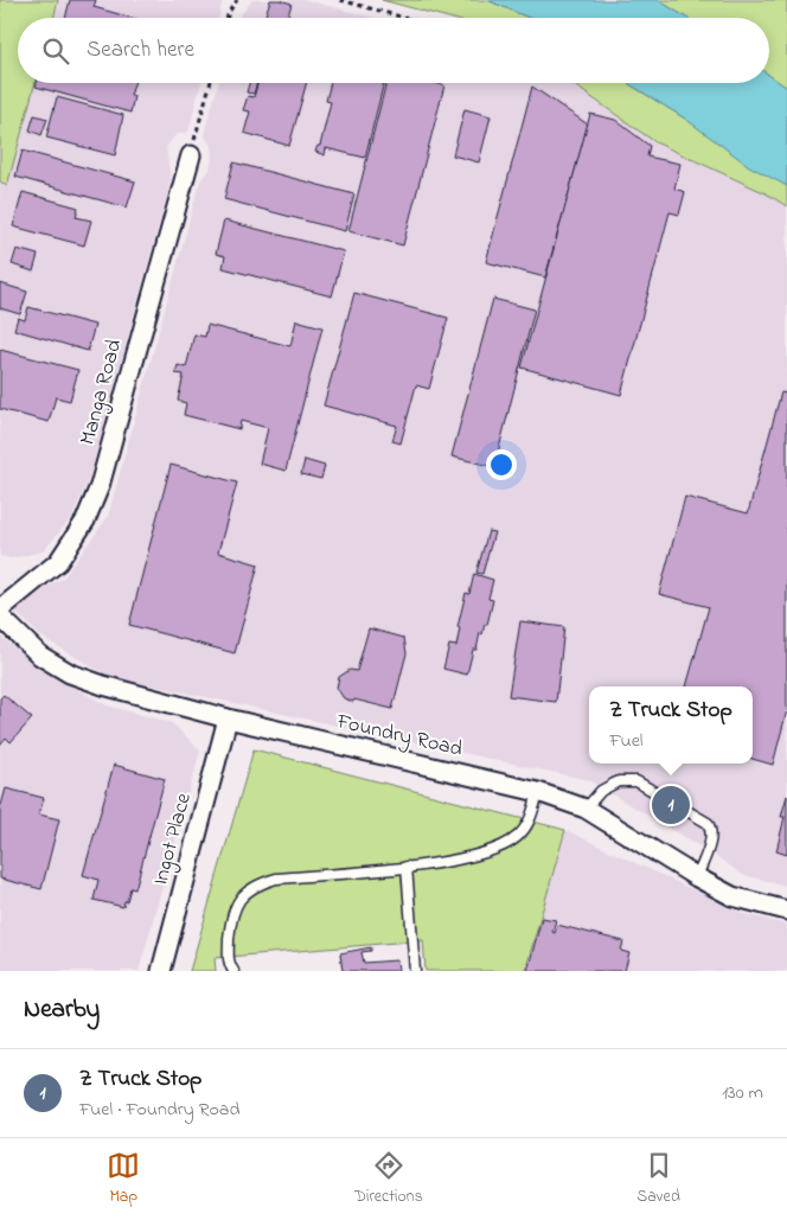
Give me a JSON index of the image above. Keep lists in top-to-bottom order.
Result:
{
  "streets": {
    "street": ["Manga Road", "Foundry Road", "Ingot Place"]
  },
  "crossings": [
    ["Foundry Road", "Ingot Place"]
  ],
  "page": {
    "search": "Search here",
    "popup": ["Z Truck Stop", "Fuel"],
    "pins": "1",
    "heading": "Nearby",
    "list": [
      {
        "mark": "1",
        "name": "Z Truck Stop",
        "note": "Fuel · Foundry Road",
        "value": "130 m"
      }
    ],
    "nav": ["Map", "Directions", "Saved"]
  }
}
